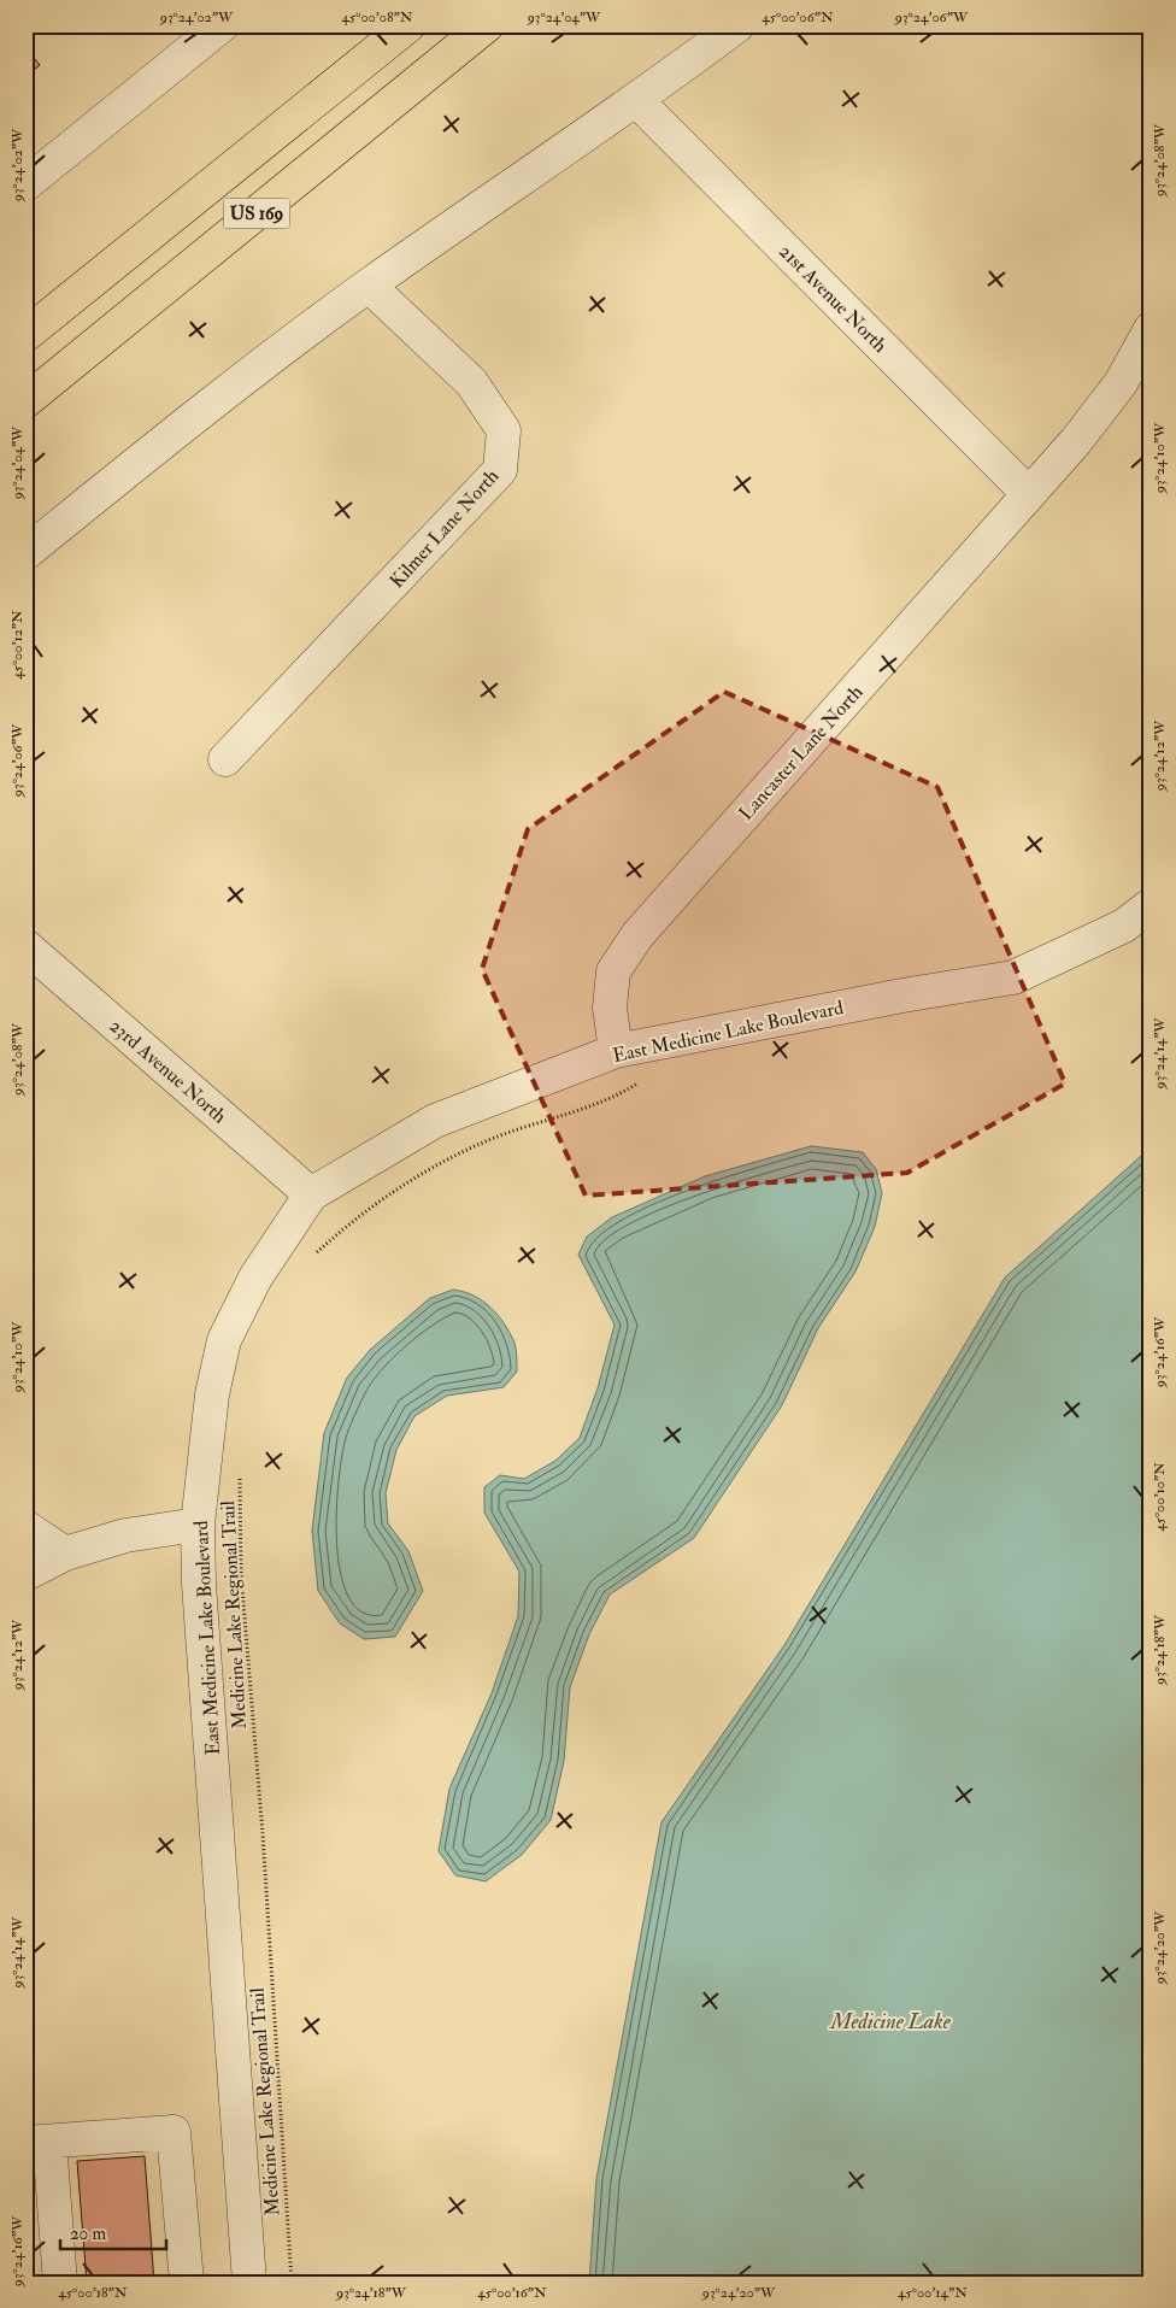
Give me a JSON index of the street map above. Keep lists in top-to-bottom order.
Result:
{
  "streets": {
    "highway": ["US 169"],
    "street": [
      "21st Avenue North",
      "Kilmer Lane North",
      "Lancaster Lane North",
      "East Medicine Lake Boulevard",
      "23rd Avenue North"
    ],
    "path": ["Medicine Lake Regional Trail"]
  },
  "crossings": [
    ["21st Avenue North", "Lancaster Lane North"],
    ["Lancaster Lane North", "East Medicine Lake Boulevard"],
    ["East Medicine Lake Boulevard", "23rd Avenue North"]
  ],
  "water": ["Medicine Lake"],
  "scale_bar": "20 m",
  "coordinates": [
    "93°24'02\"W",
    "45°00'08\"N",
    "93°24'04\"W",
    "45°00'06\"N",
    "93°24'06\"W",
    "93°24'08\"W",
    "93°24'10\"W",
    "45°00'12\"N",
    "93°24'12\"W",
    "93°24'14\"W",
    "93°24'16\"W",
    "45°00'10\"N",
    "93°24'18\"W",
    "93°24'20\"W",
    "45°00'18\"N",
    "45°00'16\"N",
    "45°00'14\"N"
  ]
}
